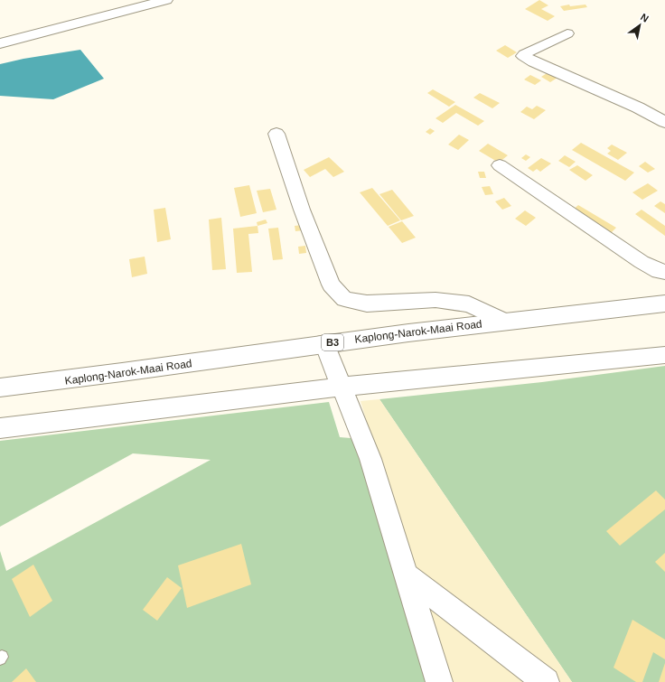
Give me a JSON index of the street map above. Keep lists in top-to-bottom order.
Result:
{
  "streets": {
    "main road": ["Kaplong-Narok-Maai Road", "B3"]
  },
  "north": "top right"
}
